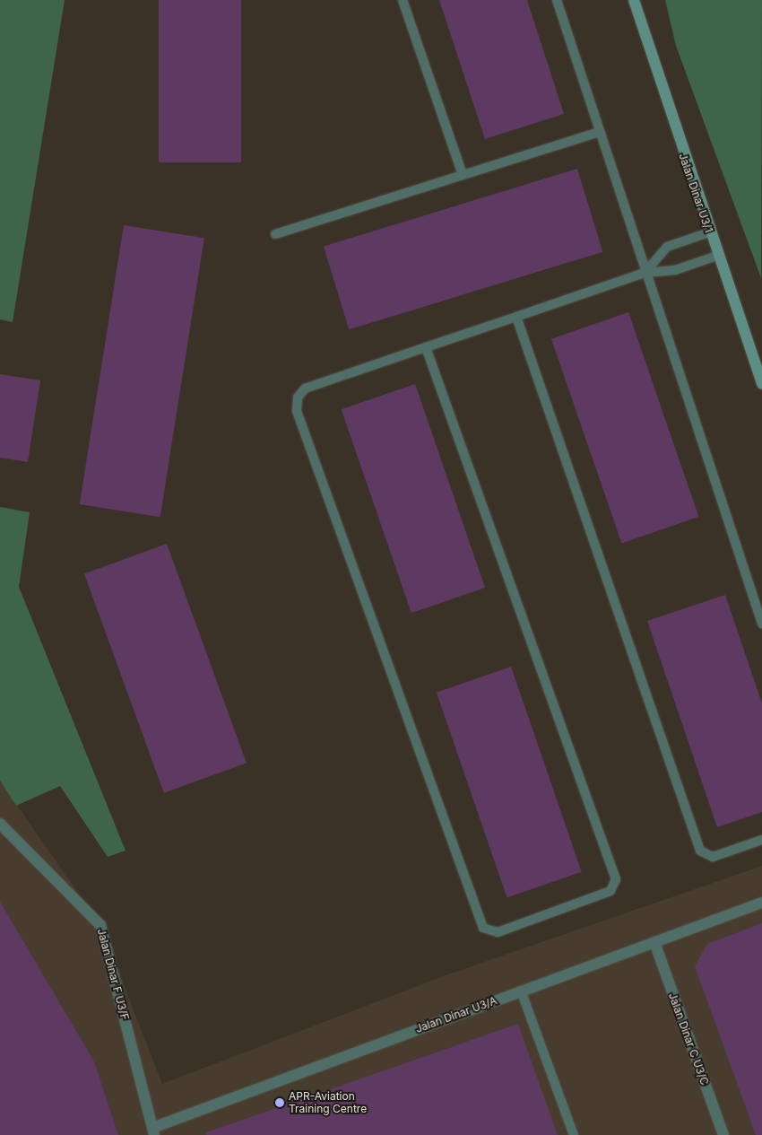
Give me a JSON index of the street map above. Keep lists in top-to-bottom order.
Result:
{
  "streets": {
    "street": [
      "Jalan Dinar U3/1",
      "Jalan Dinar F U3/F",
      "Jalan Dinar U3/A",
      "Jalan Dinar C U3/C"
    ]
  },
  "crossings": [
    ["Jalan Dinar F U3/F", "Jalan Dinar U3/A"],
    ["Jalan Dinar U3/A", "Jalan Dinar C U3/C"]
  ],
  "places": ["APR-Aviation Training Centre"]
}
